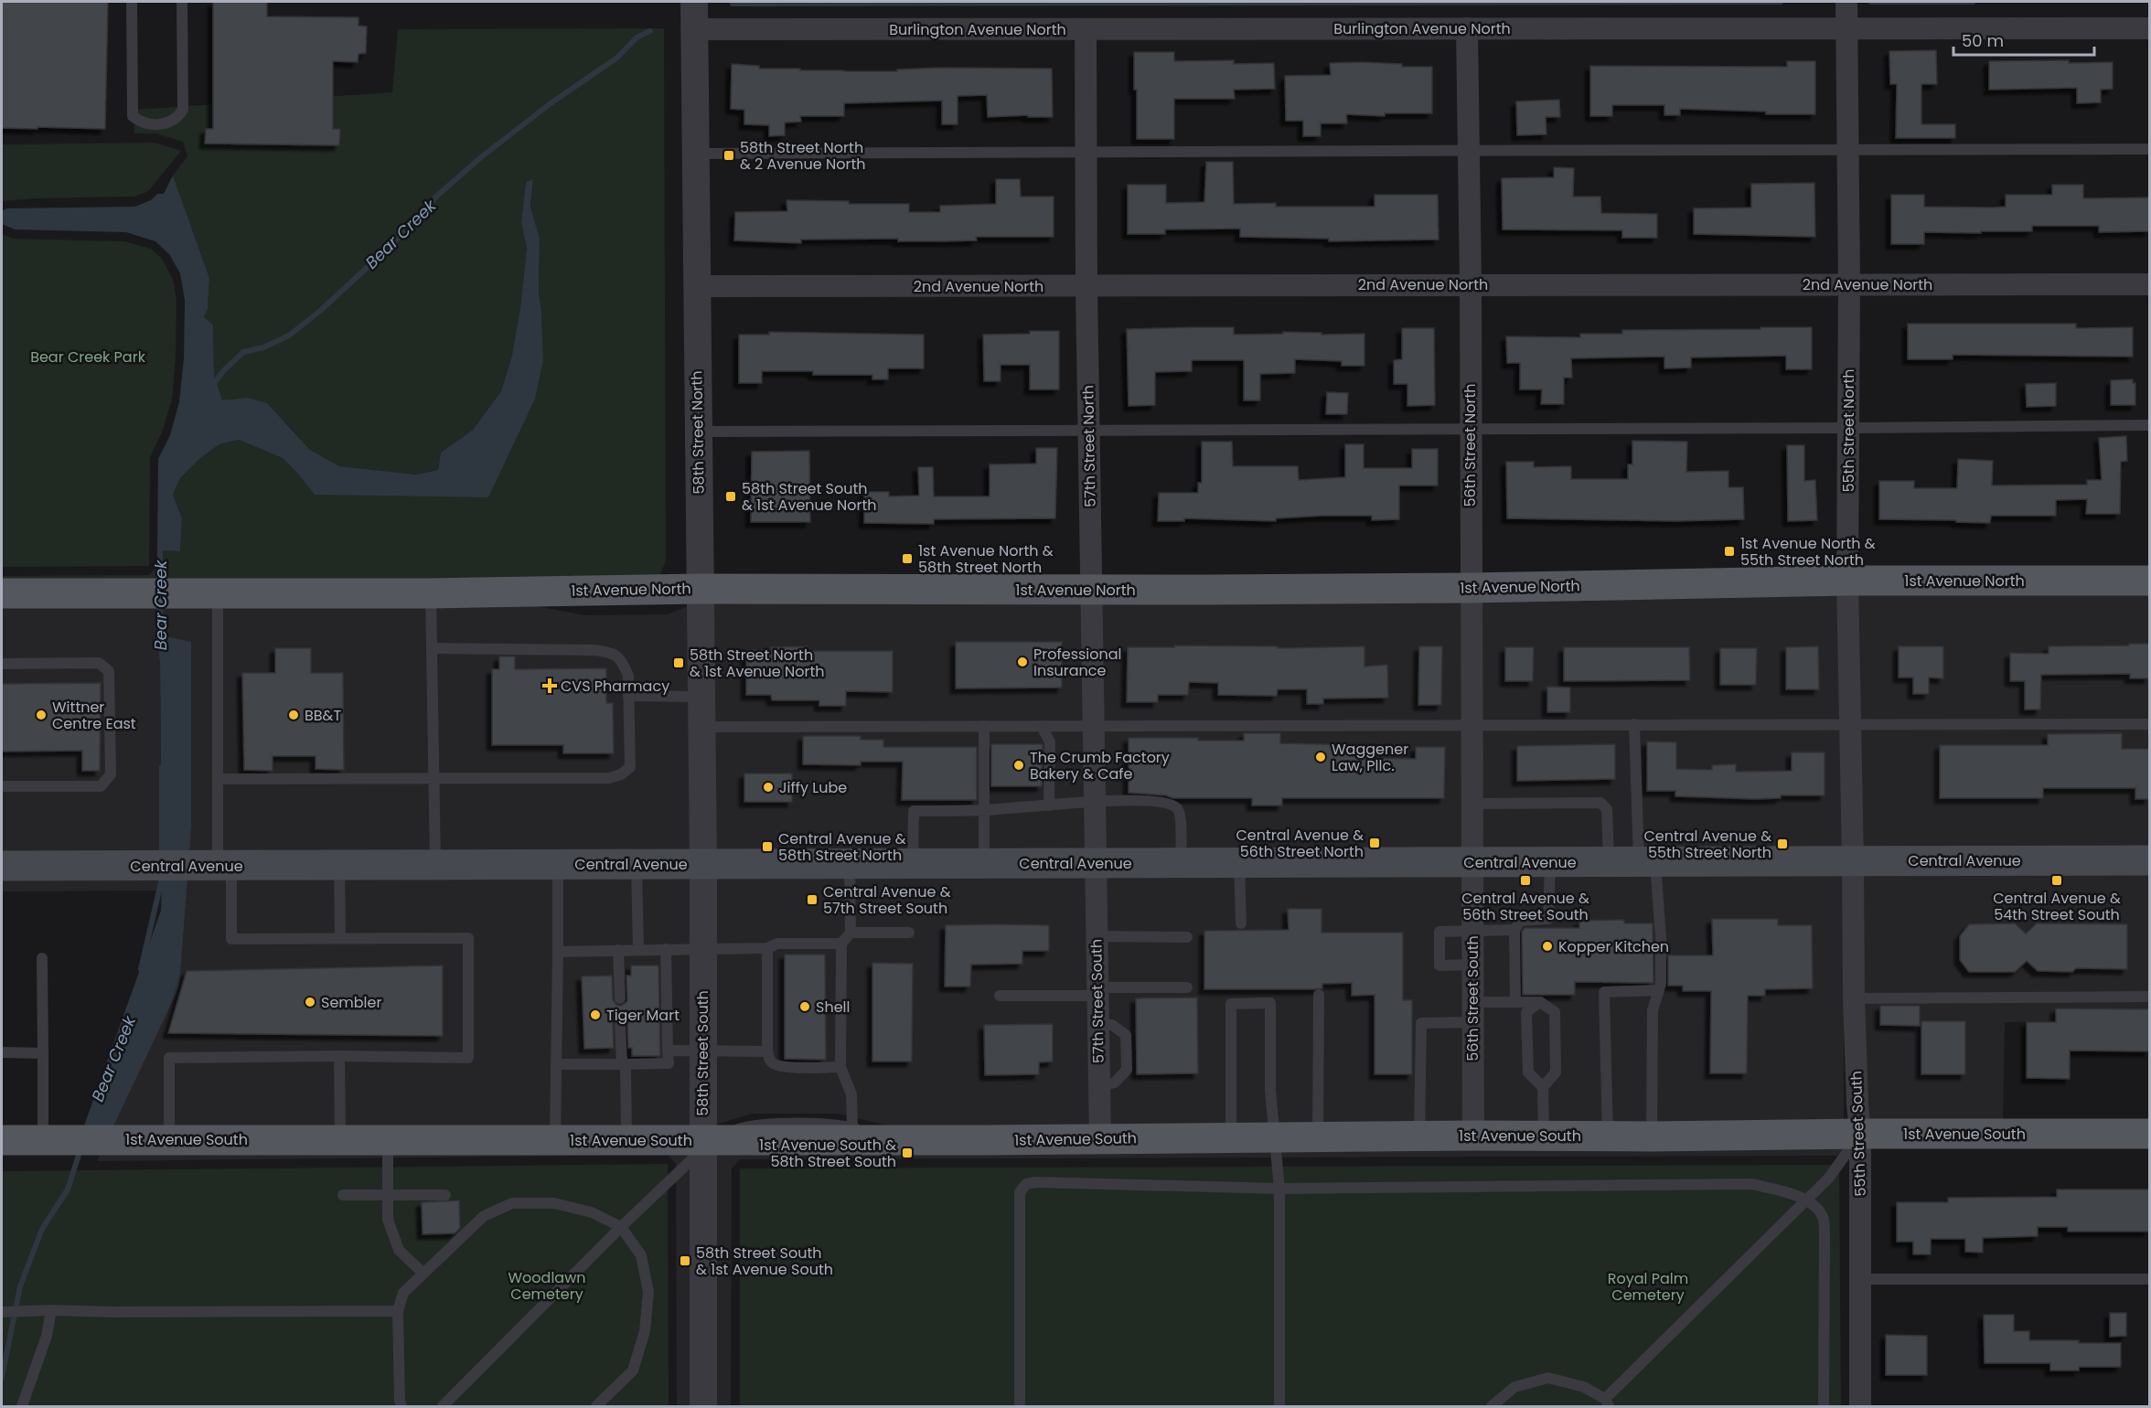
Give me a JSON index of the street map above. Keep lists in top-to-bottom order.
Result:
{
  "streets": {
    "main road": ["1st Avenue North", "Central Avenue", "1st Avenue South"],
    "street": [
      "Burlington Avenue North",
      "2nd Avenue North",
      "55th Street North",
      "58th Street North",
      "56th Street North",
      "57th Street North",
      "56th Street South",
      "57th Street South",
      "58th Street South",
      "55th Street South"
    ]
  },
  "crossings": [
    ["Burlington Avenue North", "55th Street North"],
    ["Burlington Avenue North", "58th Street North"],
    ["Burlington Avenue North", "56th Street North"],
    ["Burlington Avenue North", "57th Street North"],
    ["2nd Avenue North", "55th Street North"],
    ["2nd Avenue North", "58th Street North"],
    ["2nd Avenue North", "56th Street North"],
    ["2nd Avenue North", "57th Street North"],
    ["55th Street North", "1st Avenue North"],
    ["55th Street North", "Central Avenue"],
    ["55th Street North", "55th Street South"],
    ["58th Street North", "1st Avenue North"],
    ["58th Street North", "Central Avenue"],
    ["58th Street North", "58th Street South"],
    ["56th Street North", "1st Avenue North"],
    ["56th Street North", "Central Avenue"],
    ["56th Street North", "56th Street South"],
    ["57th Street North", "1st Avenue North"],
    ["57th Street North", "Central Avenue"],
    ["57th Street North", "57th Street South"],
    ["Central Avenue", "56th Street South"],
    ["Central Avenue", "57th Street South"],
    ["Central Avenue", "58th Street South"],
    ["Central Avenue", "55th Street South"],
    ["56th Street South", "1st Avenue South"],
    ["57th Street South", "1st Avenue South"],
    ["58th Street South", "1st Avenue South"],
    ["55th Street South", "1st Avenue South"]
  ],
  "water": ["Bear Creek"],
  "parks": ["Bear Creek Park", "Woodlawn Cemetery", "Royal Palm Cemetery"],
  "places": {
    "transit": [
      "58th Street North & 2 Avenue North",
      "58th Street South & 1st Avenue North",
      "1st Avenue North & 55th Street North",
      "1st Avenue North & 58th Street North",
      "58th Street North & 1st Avenue North",
      "Central Avenue & 56th Street North",
      "Central Avenue & 55th Street North",
      "Central Avenue & 58th Street North",
      "Central Avenue & 56th Street South",
      "Central Avenue & 54th Street South",
      "Central Avenue & 57th Street South",
      "1st Avenue South & 58th Street South",
      "58th Street South & 1st Avenue South"
    ],
    "other": [
      "Professional Insurance",
      "Wittner Centre East",
      "BB&T",
      "Waggener Law, Pllc.",
      "The Crumb Factory Bakery & Cafe",
      "Jiffy Lube",
      "Kopper Kitchen",
      "Sembler",
      "Shell",
      "Tiger Mart"
    ],
    "health": ["CVS Pharmacy"]
  },
  "scale_bar": "50 m"
}
